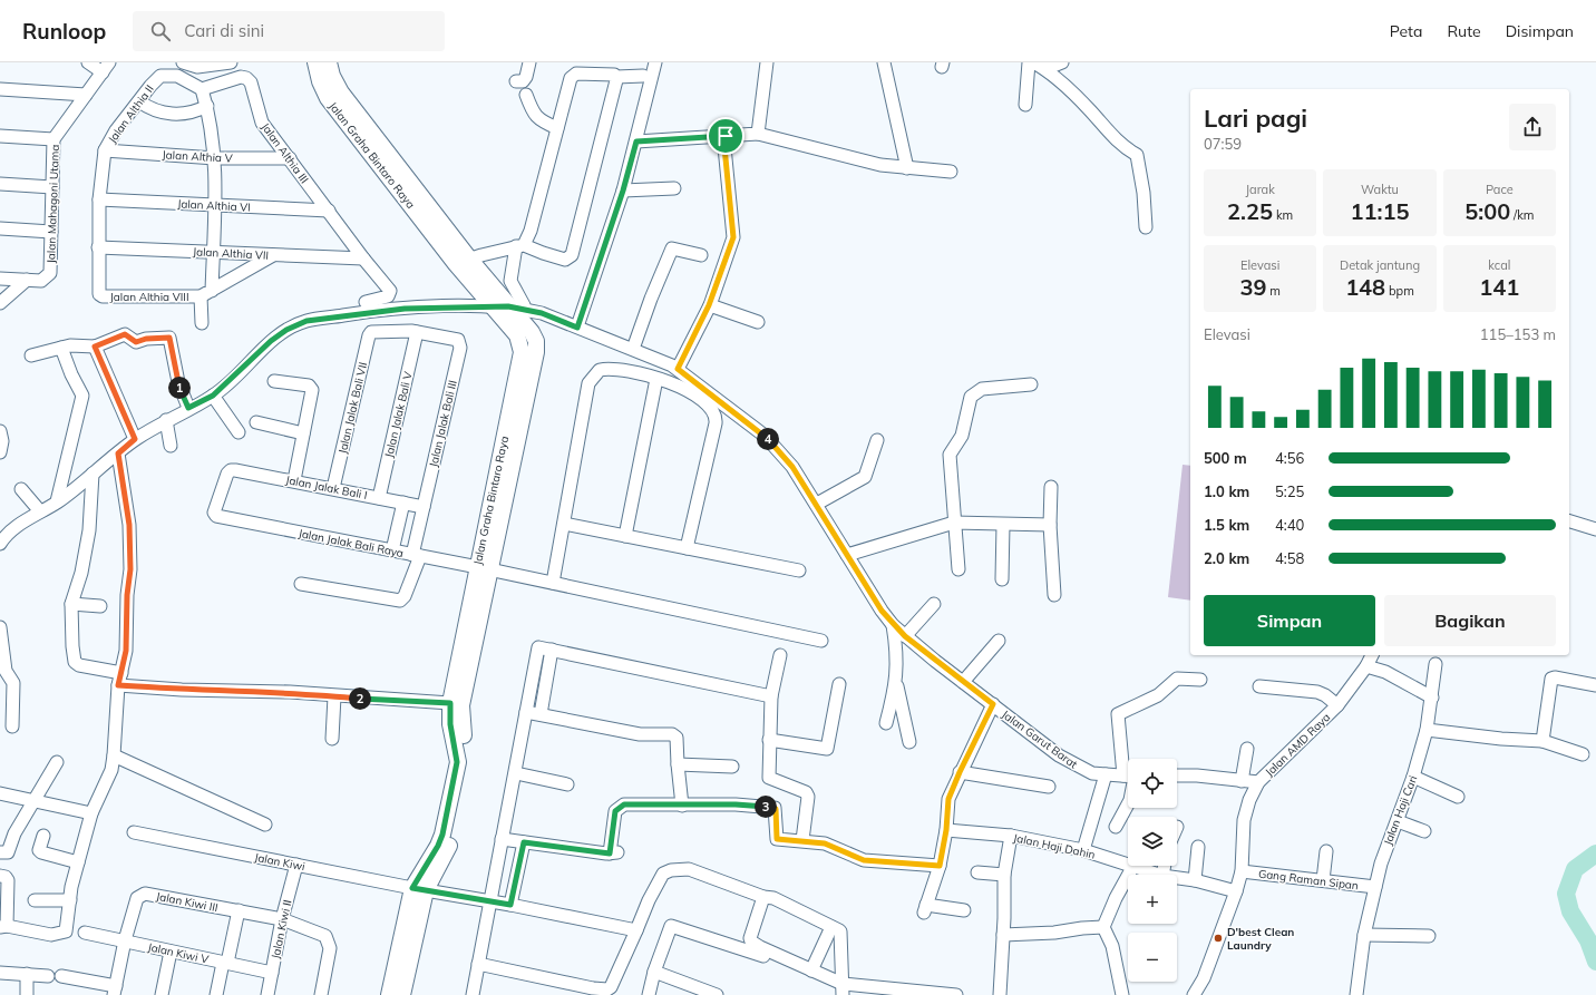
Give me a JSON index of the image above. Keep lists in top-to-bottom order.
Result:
{
  "streets": {
    "main road": ["Jalan Graha Bintaro Raya"],
    "street": [
      "Jalan Althia II",
      "Jalan Althia III",
      "Jalan Althia V",
      "Jalan Mahagoni Utama",
      "Jalan Althia VI",
      "Jalan Althia VII",
      "Jalan Althia VIII",
      "Jalan Jalak Bali VII",
      "Jalan Jalak Bali V",
      "Jalan Jalak Bali III",
      "Jalan Jalak Bali I",
      "Jalan Jalak Bali Raya",
      "Jalan Garut Barat",
      "Jalan AMD Raya",
      "Jalan Haji Cari",
      "Jalan Haji Dahin",
      "Jalan Kiwi",
      "Gang Raman Sipan",
      "Jalan Kiwi III",
      "Jalan Kiwi II",
      "Jalan Kiwi V"
    ]
  },
  "crossings": [
    ["Jalan Althia II", "Jalan Althia V"],
    ["Jalan Althia II", "Jalan Althia VI"],
    ["Jalan Althia II", "Jalan Althia VII"],
    ["Jalan Althia II", "Jalan Althia VIII"],
    ["Jalan Althia III", "Jalan Althia V"],
    ["Jalan Althia III", "Jalan Althia VI"],
    ["Jalan Althia III", "Jalan Althia VII"],
    ["Jalan Graha Bintaro Raya", "Jalan Jalak Bali Raya"],
    ["Jalan Graha Bintaro Raya", "Jalan Garut Barat"],
    ["Jalan Graha Bintaro Raya", "Jalan Kiwi"],
    ["Jalan Jalak Bali VII", "Jalan Jalak Bali V"],
    ["Jalan Jalak Bali VII", "Jalan Jalak Bali III"],
    ["Jalan Jalak Bali VII", "Jalan Jalak Bali I"],
    ["Jalan Jalak Bali V", "Jalan Jalak Bali III"],
    ["Jalan Jalak Bali V", "Jalan Jalak Bali I"],
    ["Jalan Jalak Bali III", "Jalan Jalak Bali I"],
    ["Jalan Jalak Bali III", "Jalan Jalak Bali Raya"],
    ["Jalan Jalak Bali I", "Jalan Jalak Bali Raya"],
    ["Jalan AMD Raya", "Jalan Haji Dahin"],
    ["Jalan AMD Raya", "Gang Raman Sipan"],
    ["Jalan Haji Cari", "Gang Raman Sipan"],
    ["Jalan Kiwi", "Jalan Kiwi II"],
    ["Jalan Kiwi III", "Jalan Kiwi II"],
    ["Jalan Kiwi III", "Jalan Kiwi V"],
    ["Jalan Kiwi II", "Jalan Kiwi V"]
  ],
  "places": ["D'best Clean Laundry"],
  "page": {
    "header": "Runloop",
    "search": "Cari di sini",
    "nav": ["Peta", "Rute", "Disimpan"],
    "heading": ["Lari pagi", "07:59"],
    "stats": [
      ["Jarak", "2.25 km"],
      ["Waktu", "11:15"],
      ["Pace", "5:00 /km"],
      ["Elevasi", "39 m"],
      ["Detak jantung", "148 bpm"],
      ["kcal", "141"]
    ],
    "chart": ["Elevasi", "115–153 m"],
    "pins": [
      "1",
      "4",
      "2",
      "3"
    ],
    "list": [
      {
        "name": "500 m",
        "note": "4:56"
      },
      {
        "name": "1.0 km",
        "note": "5:25"
      },
      {
        "name": "1.5 km",
        "note": "4:40"
      },
      {
        "name": "2.0 km",
        "note": "4:58"
      }
    ],
    "buttons": ["Simpan", "Bagikan"],
    "map_buttons": ["+", "−"]
  }
}
